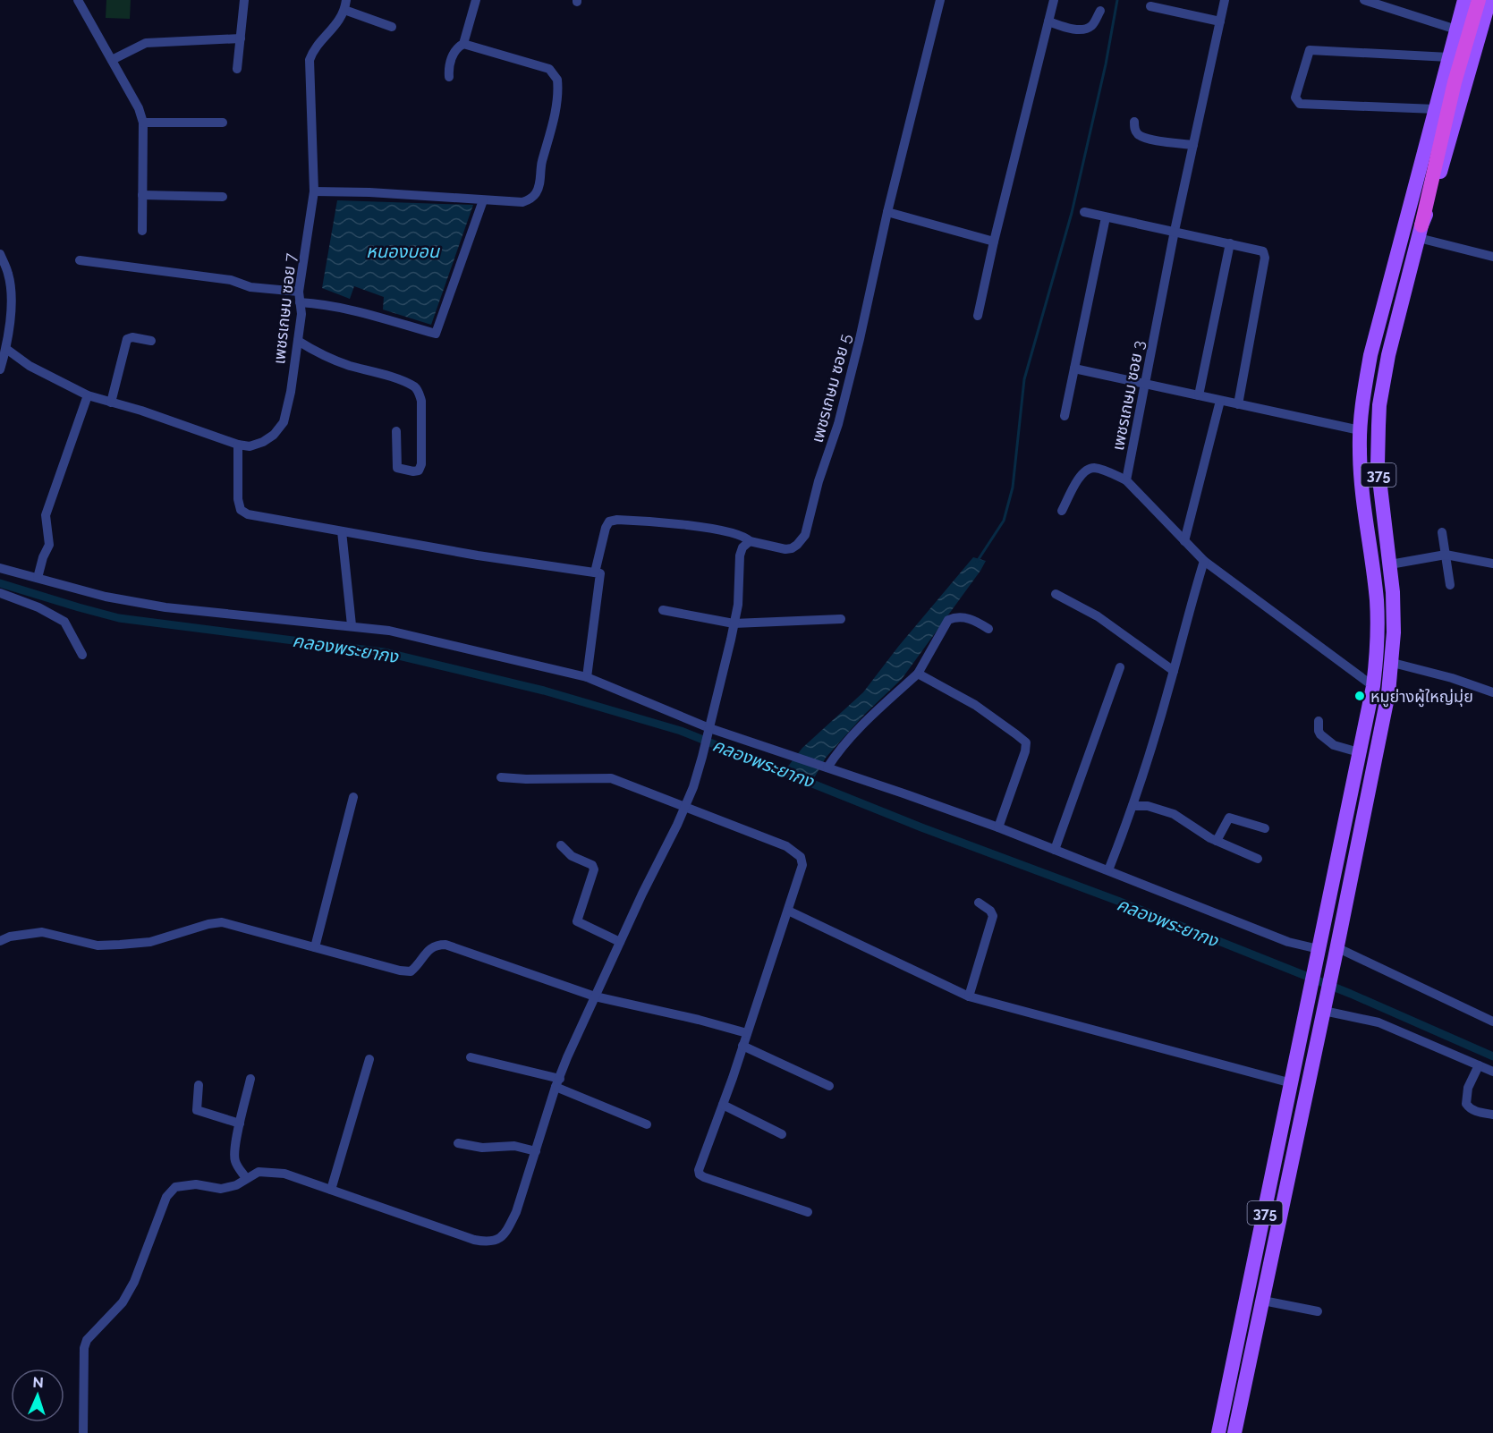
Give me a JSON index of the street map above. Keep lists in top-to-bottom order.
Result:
{
  "streets": {
    "main road": ["375"],
    "street": ["เพชรเกษม ซอย 7", "เพชรเกษม ซอย 5", "เพชรเกษม ซอย 3"]
  },
  "water": ["หนองบอน", "คลองพระยากง"],
  "places": ["หมูย่างผู้ใหญ่มุ่ย"],
  "north": "top"
}
